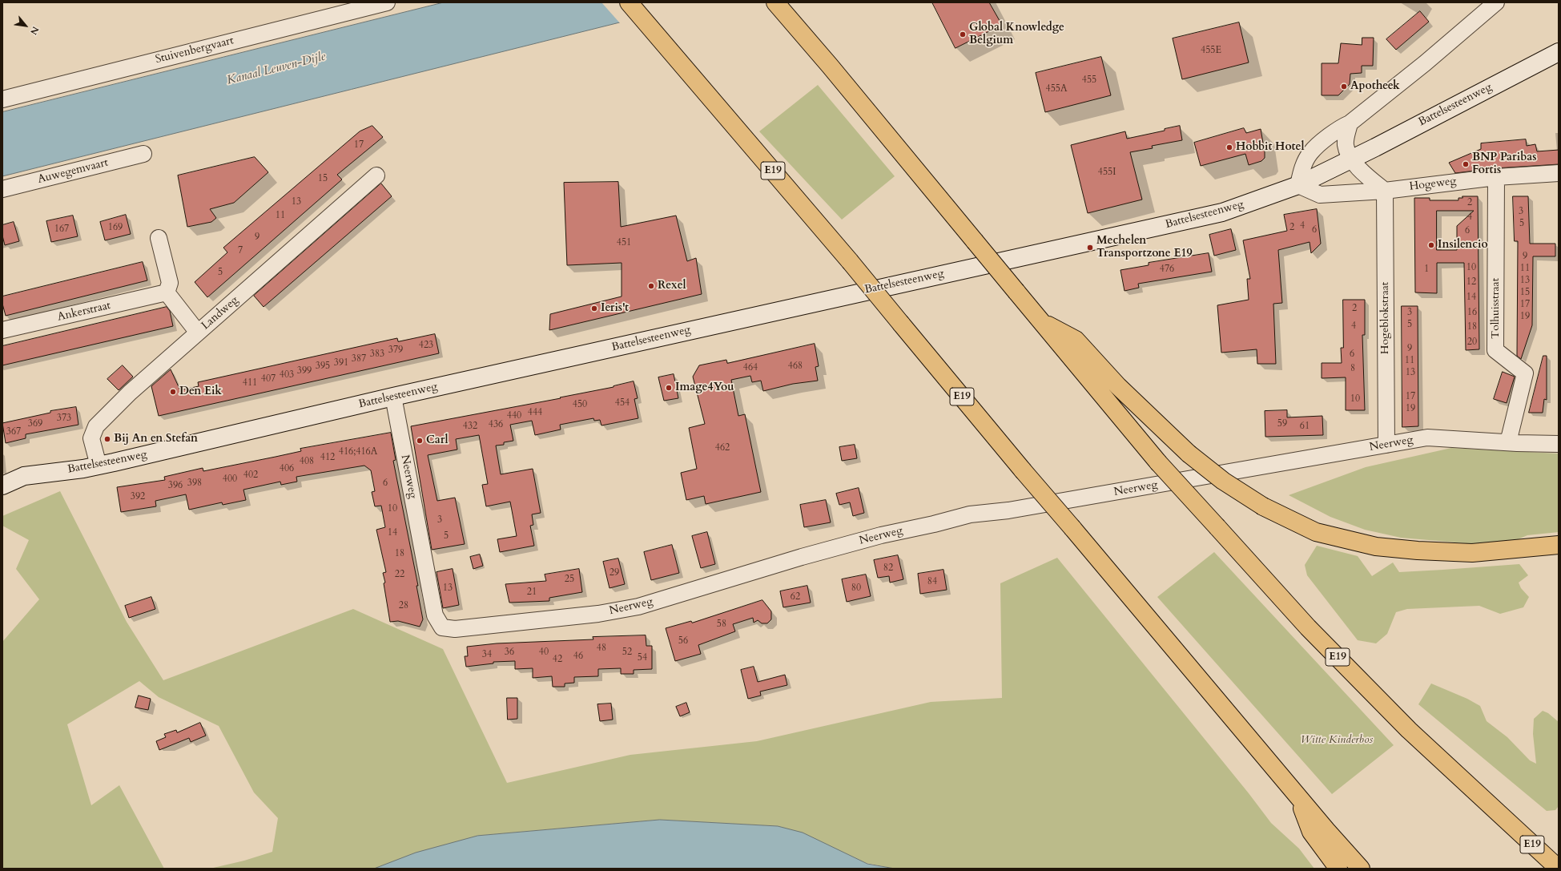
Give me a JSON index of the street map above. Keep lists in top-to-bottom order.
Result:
{
  "streets": {
    "highway": ["E19"],
    "main road": ["Battelsesteenweg"],
    "street": [
      "Stuivenbergvaart",
      "Auwegemvaart",
      "Hogeweg",
      "Tolhuisstraat",
      "Ankerstraat",
      "Landweg",
      "Hogeblokstraat",
      "Neerweg"
    ]
  },
  "crossings": [
    ["Battelsesteenweg", "Hogeweg"],
    ["Battelsesteenweg", "Landweg"],
    ["Battelsesteenweg", "Neerweg"],
    ["Hogeweg", "Tolhuisstraat"],
    ["Hogeweg", "Hogeblokstraat"],
    ["Tolhuisstraat", "Neerweg"],
    ["Hogeblokstraat", "Neerweg"]
  ],
  "water": ["Kanaal Leuven-Dijle"],
  "parks": ["Witte Kinderbos"],
  "places": [
    "Global Knowledge Belgium",
    "Apotheek",
    "Hobbit Hotel",
    "BNP Paribas Fortis",
    "Insilencio",
    "Mechelen Transportzone E19",
    "Rexel",
    "Ieris't",
    "Image4You",
    "Den Eik",
    "Bij An en Stefan",
    "Carl"
  ],
  "house_numbers": [
    "455E",
    "455",
    "455A",
    "17",
    "455I",
    "15",
    "13",
    "2",
    "3",
    "11",
    "4",
    "5",
    "4",
    "169",
    "2",
    "167",
    "6",
    "6",
    "9",
    "451",
    "7",
    "9",
    "10",
    "11",
    "476",
    "1",
    "5",
    "13",
    "12",
    "15",
    "14",
    "17",
    "2",
    "3",
    "16",
    "19",
    "5",
    "4",
    "18",
    "20",
    "423",
    "9",
    "379",
    "383",
    "6",
    "387",
    "11",
    "391",
    "395",
    "468",
    "464",
    "8",
    "399",
    "13",
    "403",
    "407",
    "411",
    "17",
    "10",
    "454",
    "450",
    "19",
    "444",
    "440",
    "373",
    "369",
    "59",
    "436",
    "432",
    "61",
    "367",
    "462",
    "416;416A",
    "412",
    "408",
    "406",
    "402",
    "400",
    "398",
    "6",
    "396",
    "392",
    "10",
    "3",
    "14",
    "5",
    "18",
    "82",
    "29",
    "22",
    "25",
    "84",
    "13",
    "80",
    "21",
    "62",
    "28",
    "58",
    "56",
    "48",
    "36",
    "40",
    "52",
    "34",
    "46",
    "54",
    "42"
  ],
  "north": "bottom right"
}
